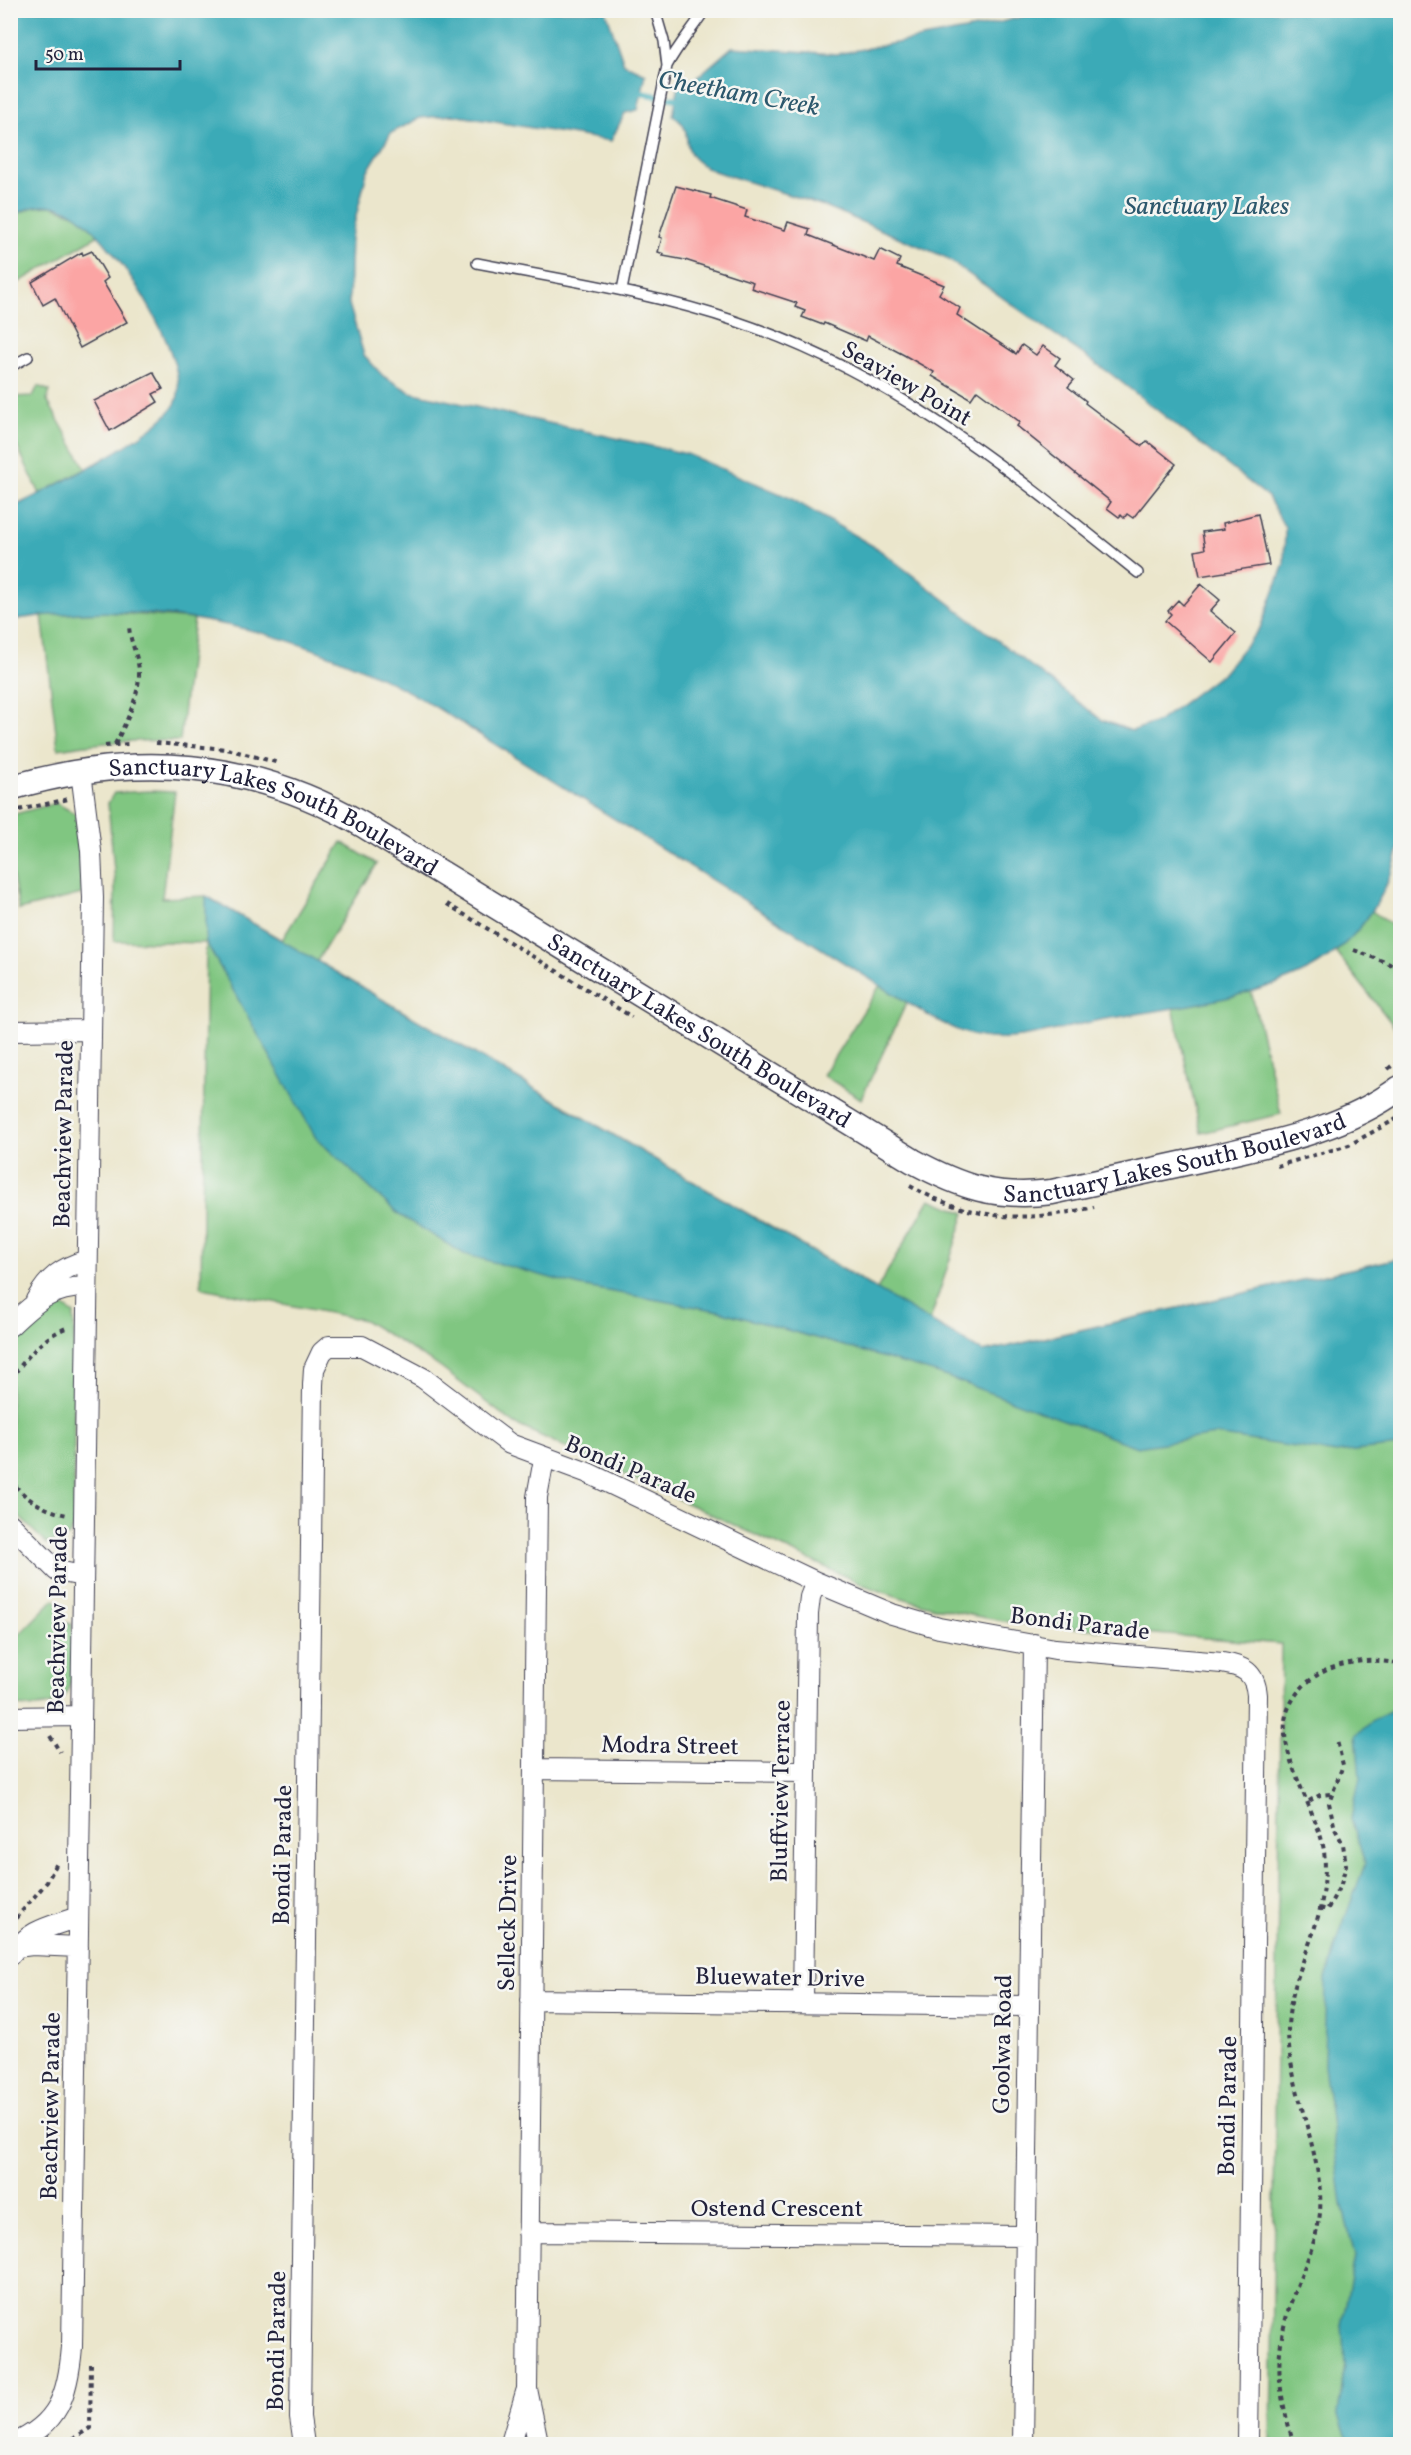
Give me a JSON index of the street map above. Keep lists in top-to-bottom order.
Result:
{
  "streets": {
    "street": [
      "Sanctuary Lakes South Boulevard",
      "Beachview Parade",
      "Bondi Parade",
      "Modra Street",
      "Bluffview Terrace",
      "Selleck Drive",
      "Bluewater Drive",
      "Goolwa Road",
      "Ostend Crescent"
    ],
    "lane": ["Seaview Point"]
  },
  "crossings": [
    ["Sanctuary Lakes South Boulevard", "Beachview Parade"],
    ["Bondi Parade", "Bluffview Terrace"],
    ["Bondi Parade", "Selleck Drive"],
    ["Bondi Parade", "Goolwa Road"],
    ["Modra Street", "Bluffview Terrace"],
    ["Modra Street", "Selleck Drive"],
    ["Bluffview Terrace", "Bluewater Drive"],
    ["Selleck Drive", "Bluewater Drive"],
    ["Selleck Drive", "Ostend Crescent"],
    ["Bluewater Drive", "Goolwa Road"],
    ["Goolwa Road", "Ostend Crescent"]
  ],
  "water": ["Cheetham Creek", "Sanctuary Lakes"],
  "scale_bar": "50 m"
}
